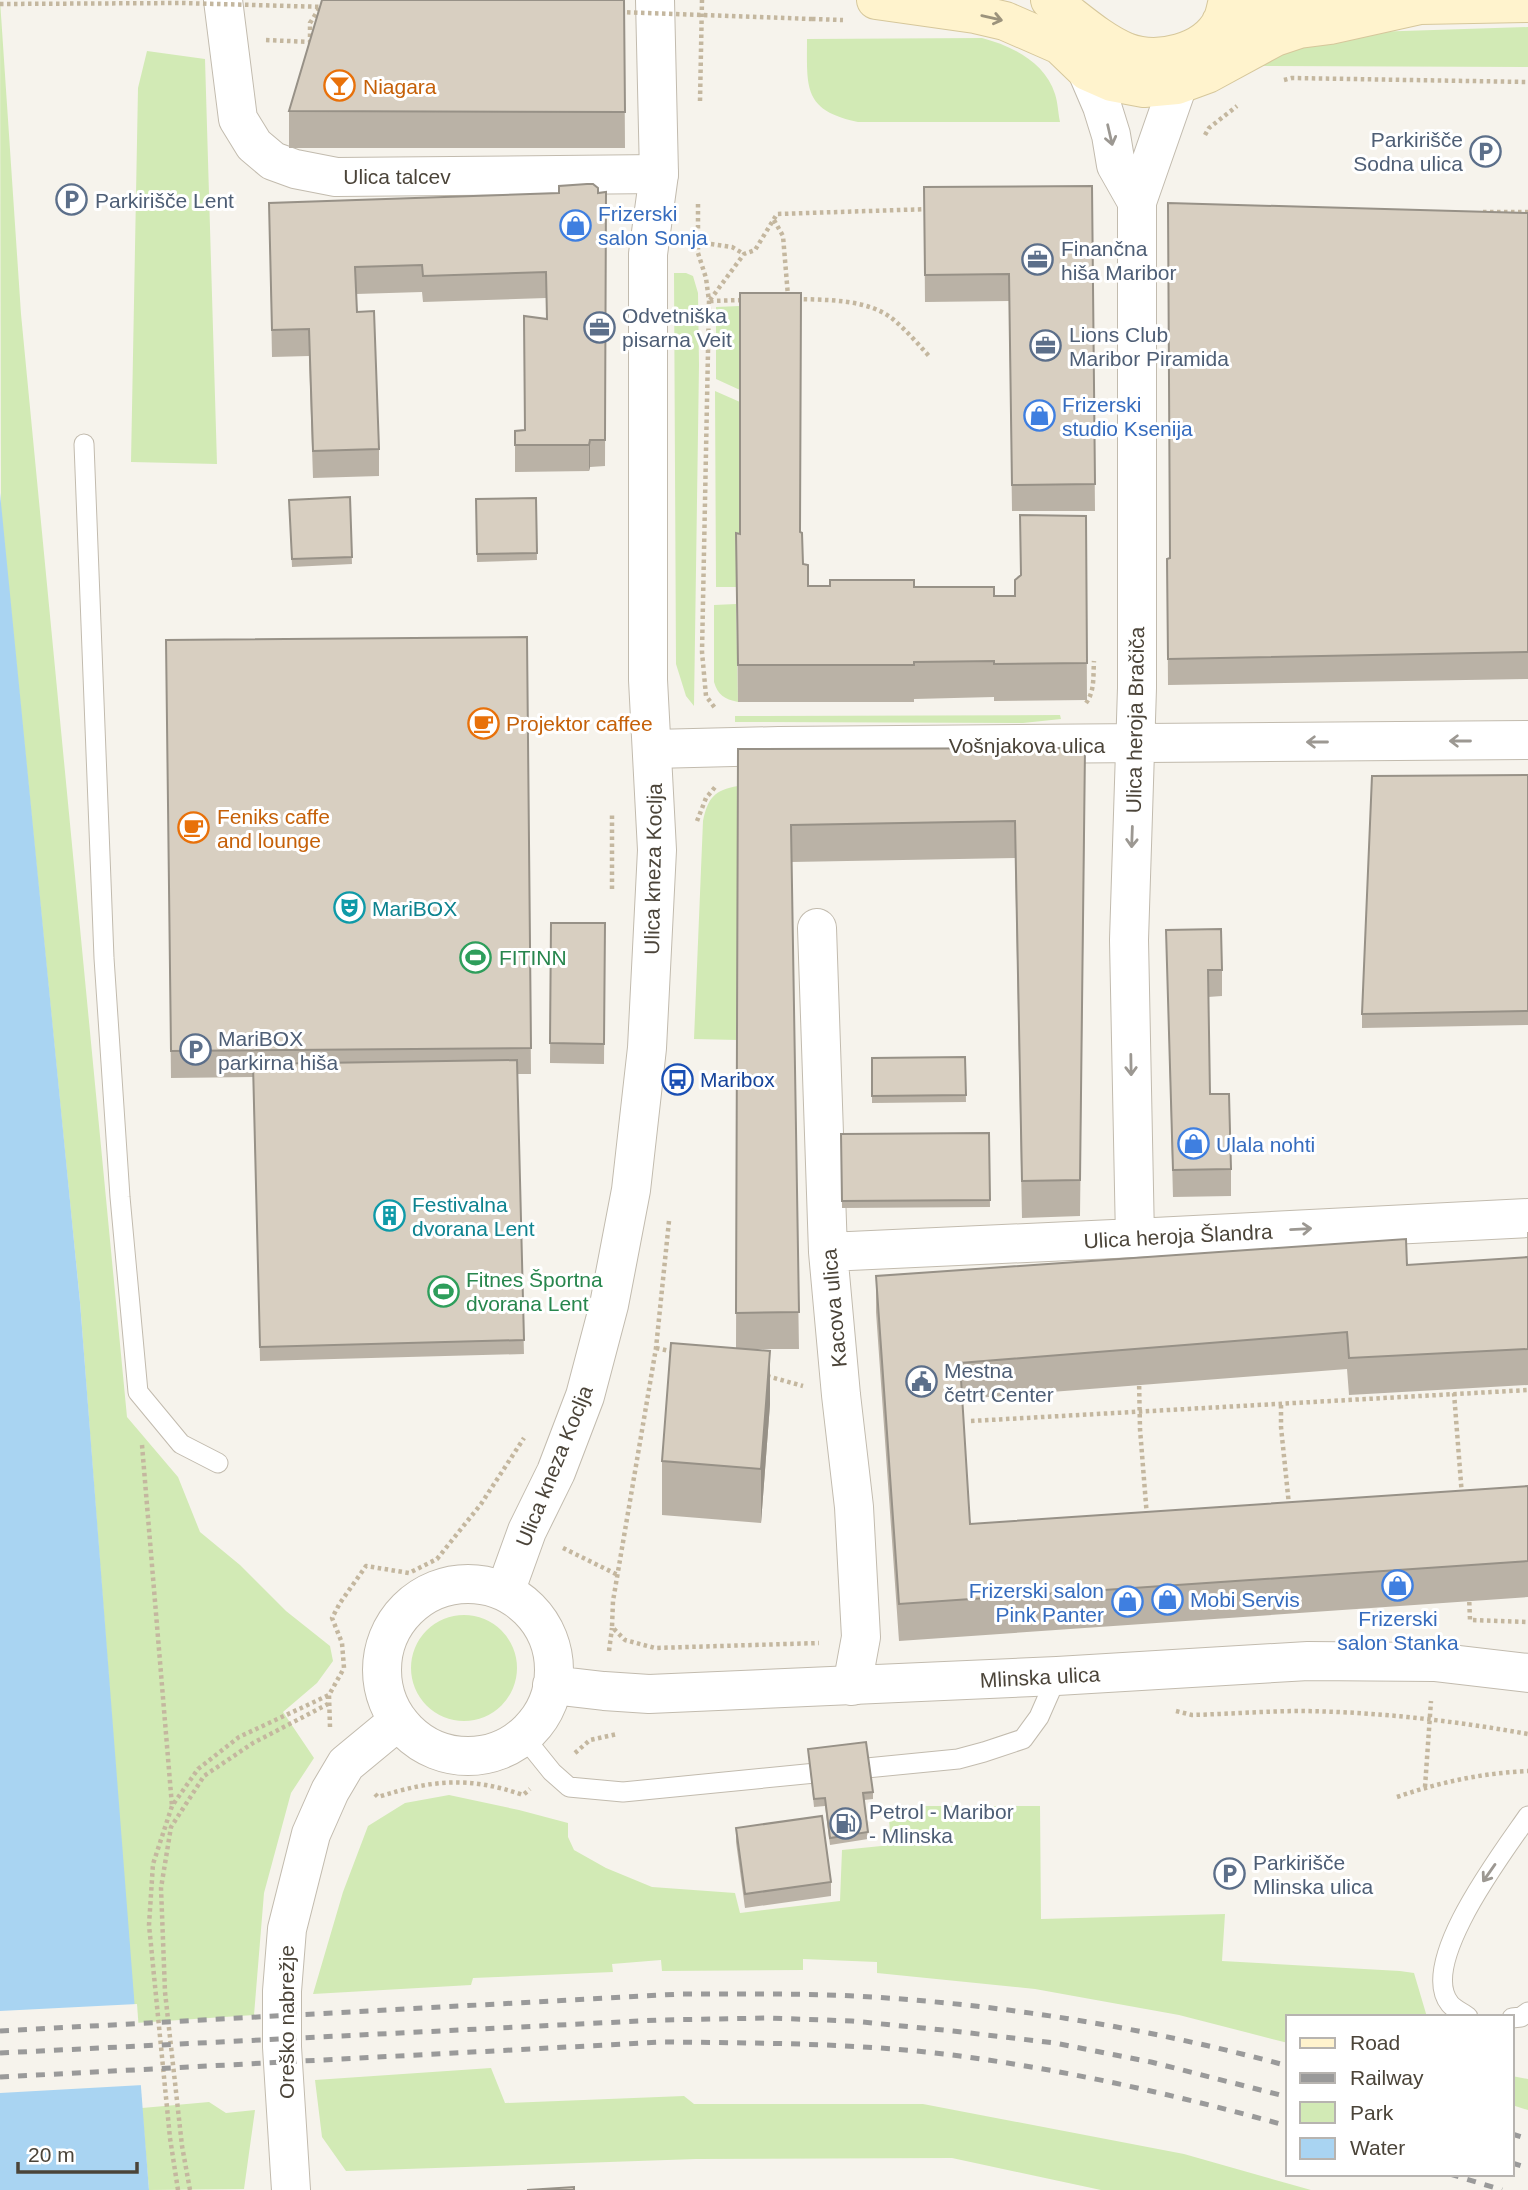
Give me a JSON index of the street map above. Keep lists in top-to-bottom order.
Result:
{
  "streets": {
    "street": [
      "Ulica talcev",
      "Ulica heroja Bračiča",
      "Vošnjakova ulica",
      "Ulica kneza Koclja",
      "Ulica heroja Šlandra",
      "Kacova ulica",
      "Mlinska ulica",
      "Oreško nabrežje"
    ]
  },
  "crossings": [
    ["Ulica talcev", "Ulica kneza Koclja"],
    ["Ulica heroja Bračiča", "Vošnjakova ulica"],
    ["Ulica heroja Bračiča", "Ulica heroja Šlandra"],
    ["Vošnjakova ulica", "Ulica kneza Koclja"],
    ["Ulica kneza Koclja", "Mlinska ulica"],
    ["Ulica kneza Koclja", "Oreško nabrežje"],
    ["Ulica heroja Šlandra", "Kacova ulica"],
    ["Kacova ulica", "Mlinska ulica"],
    ["Mlinska ulica", "Oreško nabrežje"]
  ],
  "one_way": ["Ulica heroja Bračiča", "Vošnjakova ulica", "Ulica heroja Šlandra"],
  "places": {
    "bar": ["Niagara"],
    "parking": [
      "Parkirišče Sodna ulica",
      "Parkirišče Lent",
      "MariBOX parkirna hiša",
      "Parkirišče Mlinska ulica"
    ],
    "shop": [
      "Frizerski salon Sonja",
      "Frizerski studio Ksenija",
      "Ulala nohti",
      "Frizerski salon Stanka",
      "Mobi Servis",
      "Frizerski salon Pink Panter"
    ],
    "office": ["Finančna hiša Maribor", "Odvetniška pisarna Veit", "Lions Club Maribor Piramida"],
    "cafe": ["Projektor caffee", "Feniks caffe and lounge"],
    "theatre": ["MariBOX"],
    "sports": ["FITINN", "Fitnes Športna dvorana Lent"],
    "bus stop": ["Maribox"],
    "building": ["Festivalna dvorana Lent"],
    "public building": ["Mestna četrt Center"],
    "fuel station": ["Petrol - Maribor - Mlinska"]
  },
  "legend": [
    "Road",
    "Railway",
    "Park",
    "Water"
  ],
  "scale_bar": "20 m"
}
